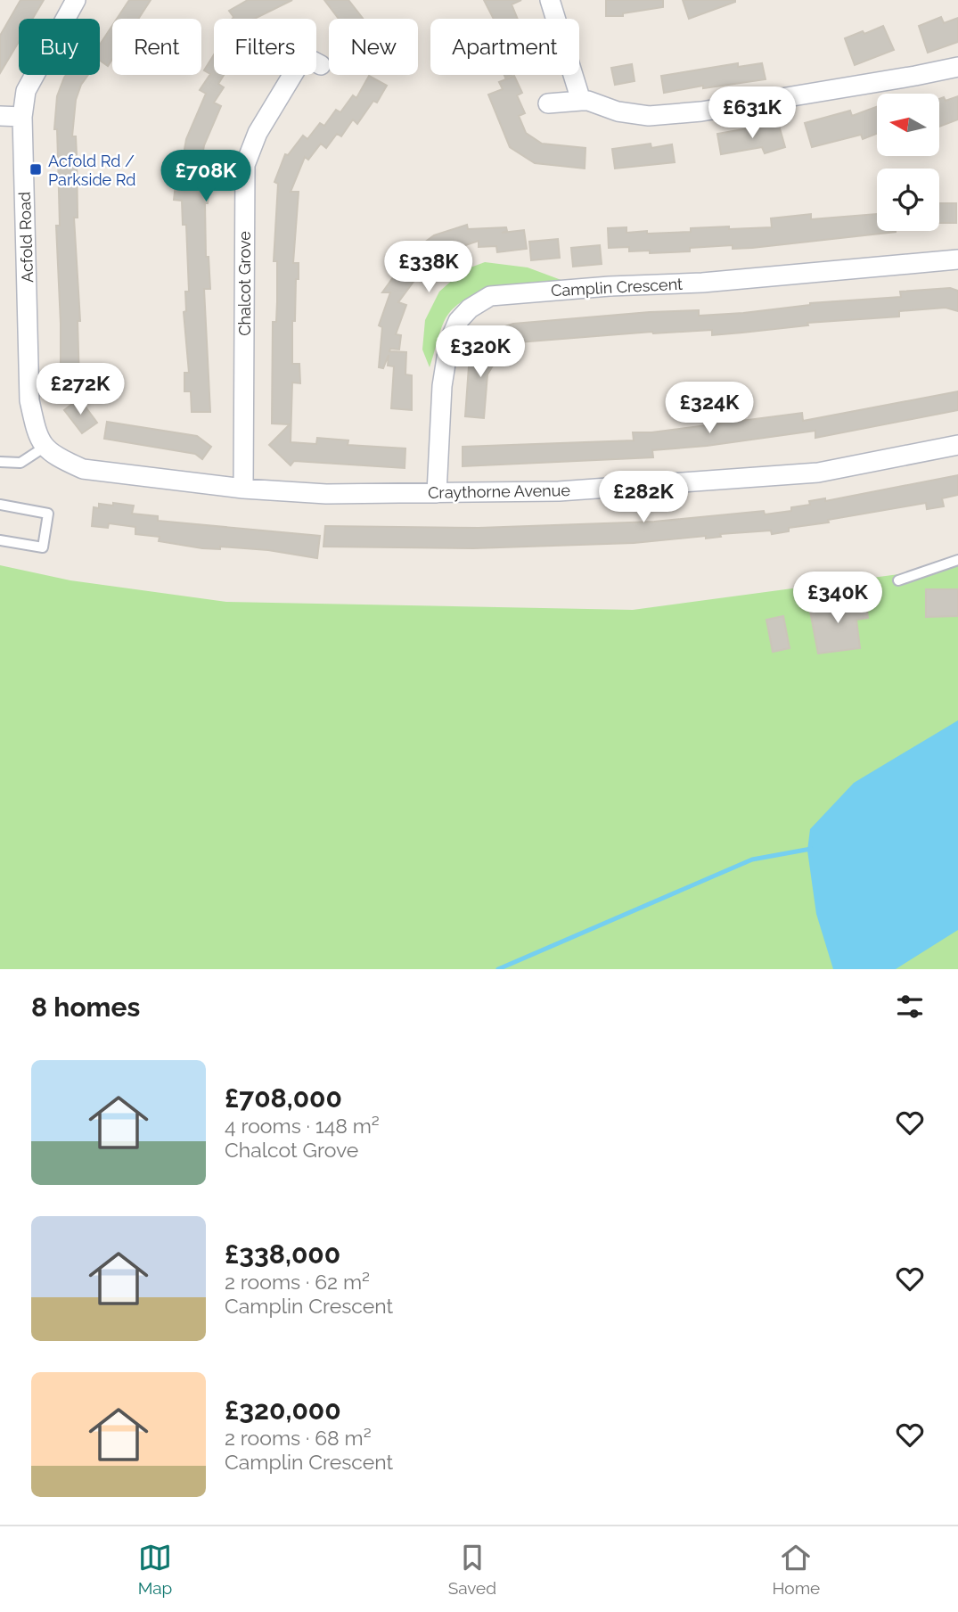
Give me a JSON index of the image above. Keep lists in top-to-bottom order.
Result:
{
  "streets": {
    "street": [
      "Acfold Road",
      "Chalcot Grove",
      "Camplin Crescent",
      "Craythorne Avenue"
    ]
  },
  "crossings": [
    ["Acfold Road", "Craythorne Avenue"],
    ["Chalcot Grove", "Craythorne Avenue"],
    ["Camplin Crescent", "Craythorne Avenue"]
  ],
  "places": {
    "transit": ["Acfold Rd / Parkside Rd"]
  },
  "north": "left",
  "page": {
    "chip": [
      "Buy",
      "Rent",
      "Filters",
      "New",
      "Apartment"
    ],
    "price": [
      "£631K",
      "£708K",
      "£338K",
      "£320K",
      "£272K",
      "£324K",
      "£282K",
      "£340K"
    ],
    "heading": "8 homes",
    "list": [
      {
        "name": "£708,000",
        "note": "4 rooms · 148 m² · Chalcot Grove"
      },
      {
        "name": "£338,000",
        "note": "2 rooms · 62 m² · Camplin Crescent"
      },
      {
        "name": "£320,000",
        "note": "2 rooms · 68 m² · Camplin Crescent"
      }
    ],
    "tabs": ["Map", "Saved", "Home"]
  }
}
